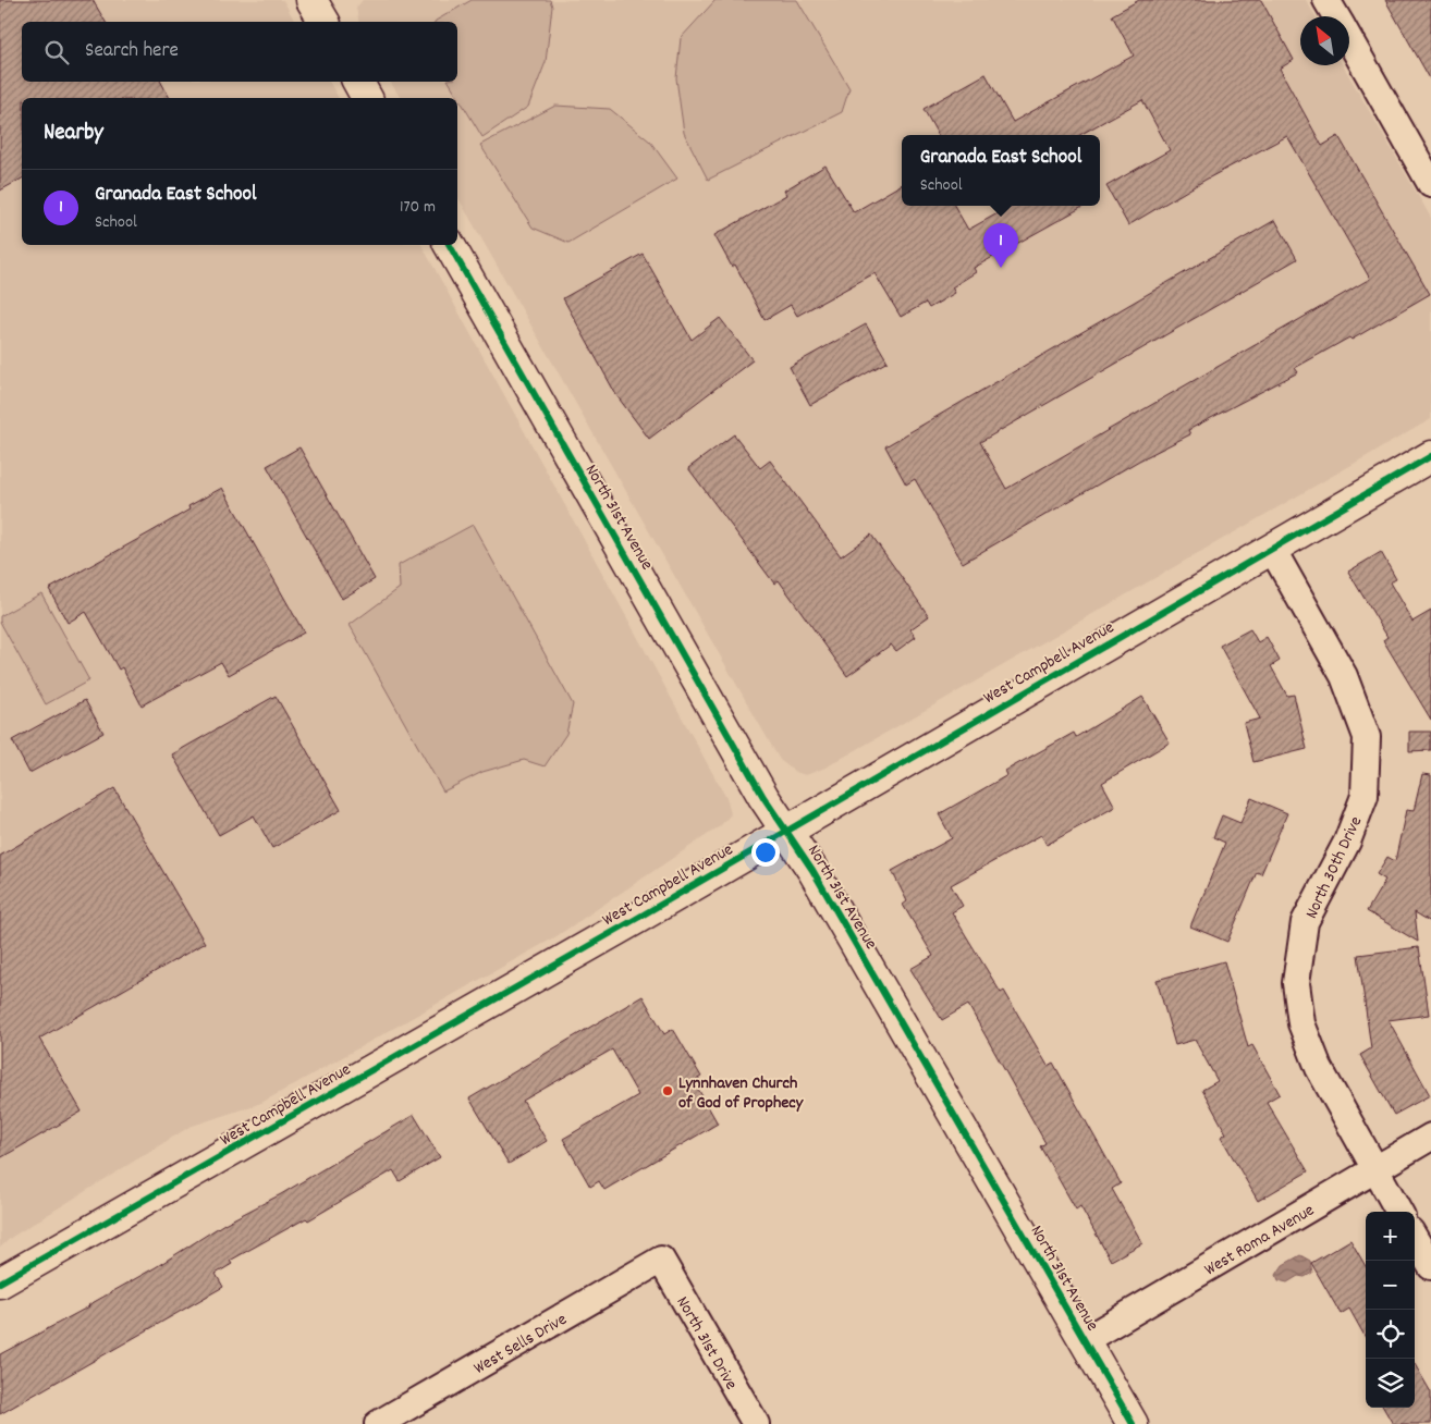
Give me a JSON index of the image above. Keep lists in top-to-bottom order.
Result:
{
  "streets": {
    "street": [
      "North 31st Avenue",
      "West Campbell Avenue",
      "North 30th Drive",
      "West Roma Avenue",
      "West Sells Drive",
      "North 31st Drive"
    ]
  },
  "crossings": [
    ["North 31st Avenue", "West Campbell Avenue"],
    ["North 31st Avenue", "West Roma Avenue"],
    ["West Campbell Avenue", "North 30th Drive"],
    ["North 30th Drive", "West Roma Avenue"],
    ["West Sells Drive", "North 31st Drive"]
  ],
  "places": ["Lynnhaven Church of God of Prophecy"],
  "north": "top left",
  "page": {
    "search": "Search here",
    "heading": "Nearby",
    "popup": ["Granada East School", "School"],
    "list": [
      {
        "mark": "1",
        "name": "Granada East School",
        "note": "School",
        "value": "170 m"
      }
    ],
    "pins": "1",
    "map_buttons": ["+", "−"]
  }
}
